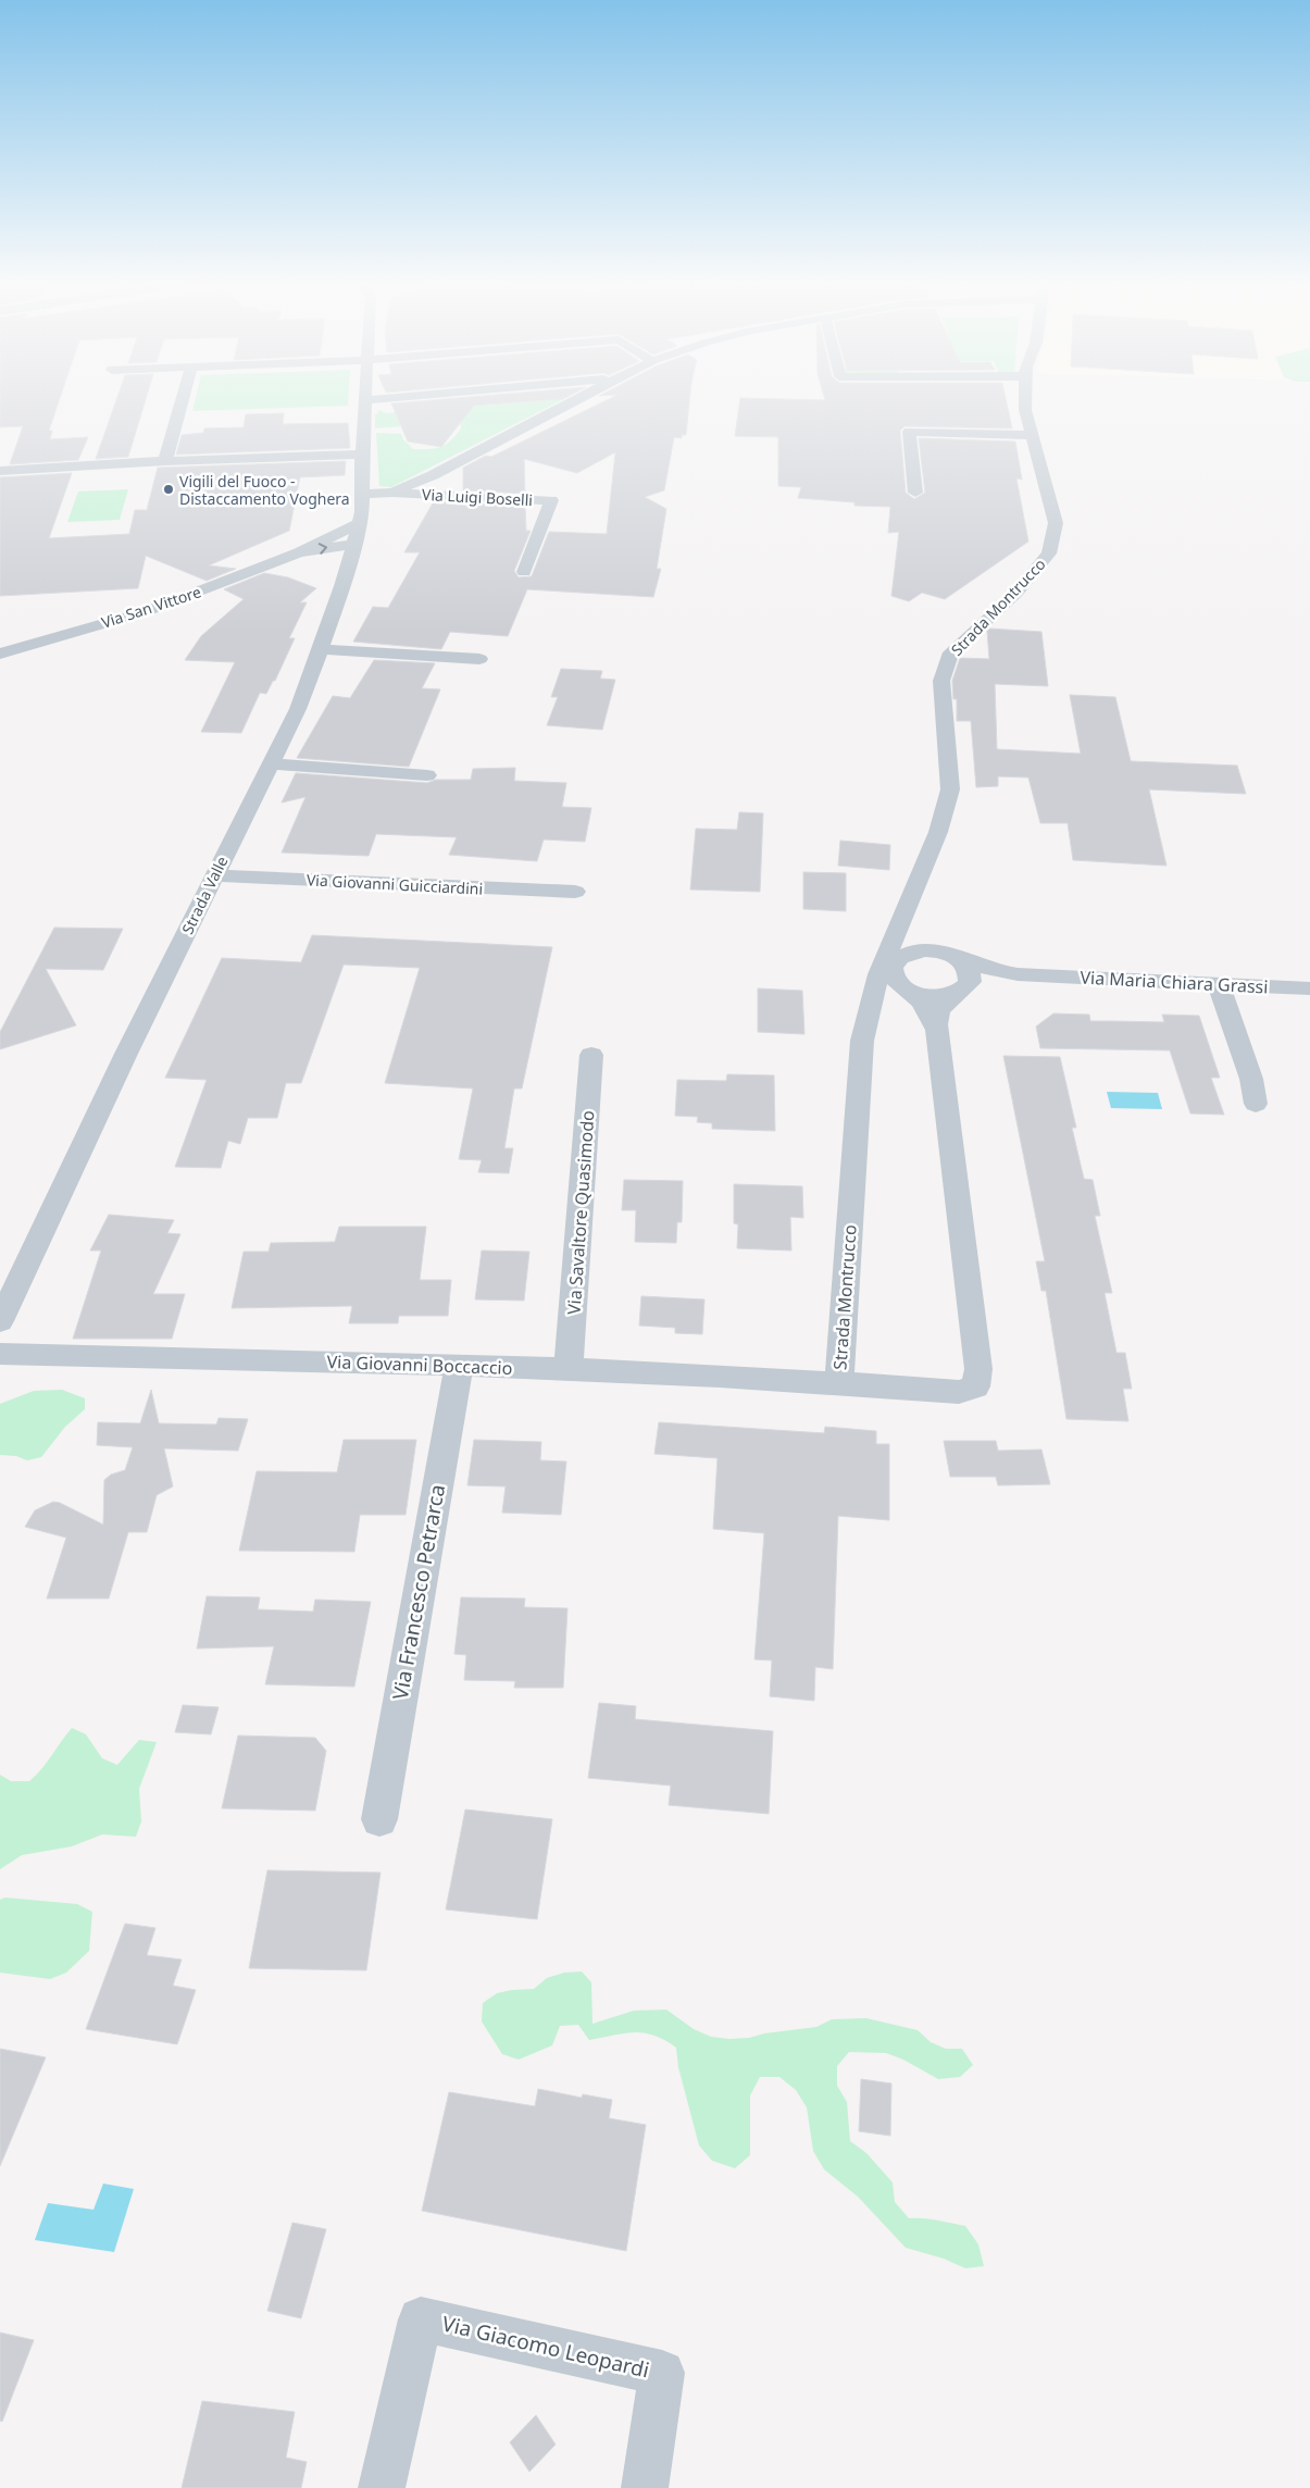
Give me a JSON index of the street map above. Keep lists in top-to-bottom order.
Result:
{
  "streets": {
    "street": [
      "Via Luigi Boselli",
      "Via San Vittore",
      "Strada Montrucco",
      "Via Giovanni Guicciardini",
      "Strada Valle",
      "Via Maria Chiara Grassi",
      "Via Savaltore Quasimodo",
      "Via Giovanni Boccaccio",
      "Via Francesco Petrarca",
      "Via Giacomo Leopardi"
    ]
  },
  "crossings": [
    ["Via San Vittore", "Strada Valle"],
    ["Strada Montrucco", "Via Maria Chiara Grassi"],
    ["Strada Montrucco", "Via Giovanni Boccaccio"],
    ["Via Giovanni Guicciardini", "Strada Valle"],
    ["Via Savaltore Quasimodo", "Via Giovanni Boccaccio"],
    ["Via Giovanni Boccaccio", "Via Francesco Petrarca"]
  ],
  "places": ["Vigili del Fuoco - Distaccamento Voghera"]
}
